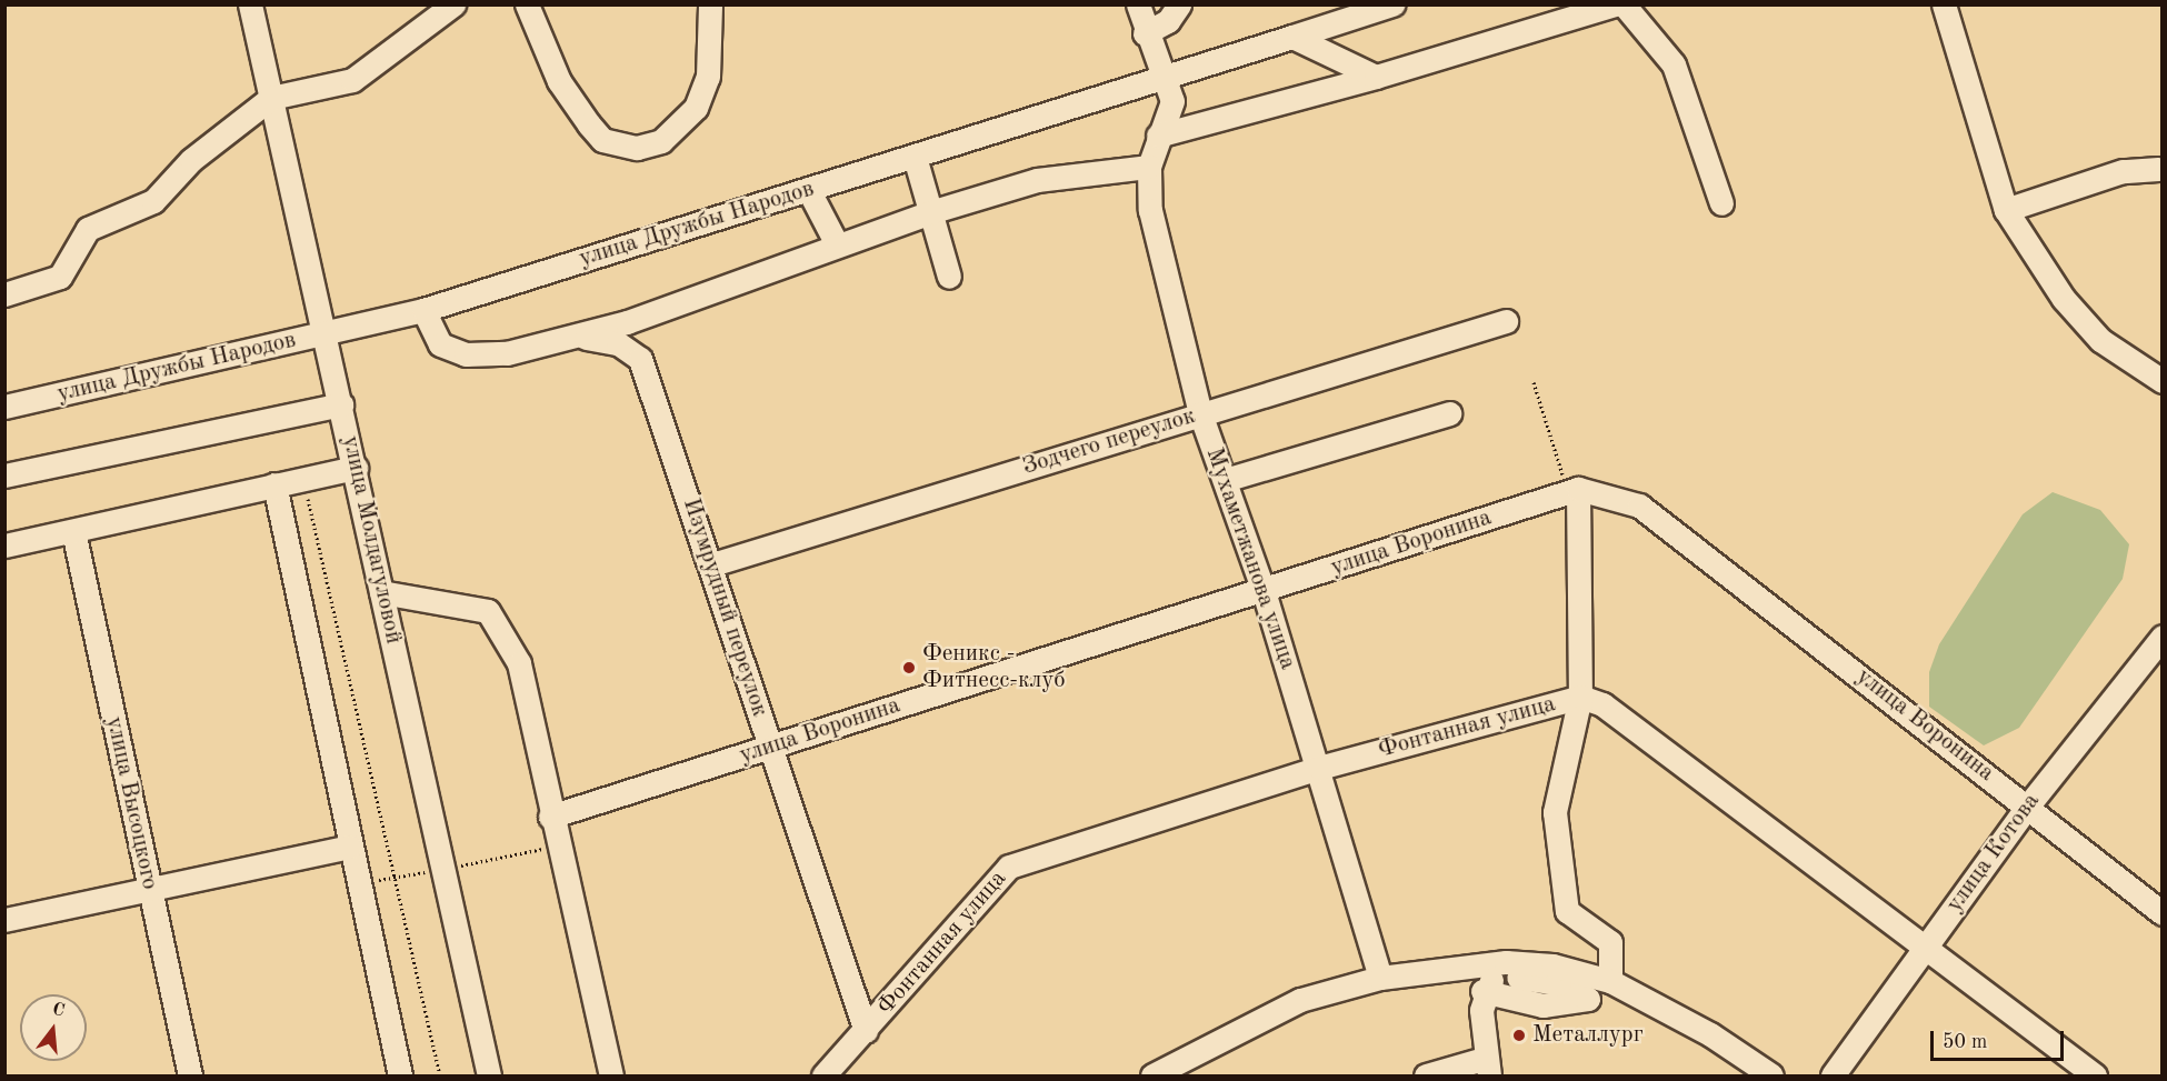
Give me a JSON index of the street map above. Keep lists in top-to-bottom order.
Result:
{
  "streets": {
    "street": [
      "улица Дружбы Народов",
      "Зодчего переулок",
      "улица Молдагуловой",
      "улица Воронина",
      "Мухаметжанова улица",
      "Изумрудный переулок",
      "Фонтанная улица",
      "улица Высоцкого",
      "улица Котова"
    ]
  },
  "crossings": [
    ["улица Дружбы Народов", "улица Молдагуловой"],
    ["улица Дружбы Народов", "Мухаметжанова улица"],
    ["Зодчего переулок", "Мухаметжанова улица"],
    ["Зодчего переулок", "Изумрудный переулок"],
    ["улица Воронина", "Мухаметжанова улица"],
    ["улица Воронина", "Изумрудный переулок"],
    ["улица Воронина", "улица Котова"],
    ["Мухаметжанова улица", "Фонтанная улица"],
    ["Изумрудный переулок", "Фонтанная улица"],
    ["Фонтанная улица", "улица Котова"]
  ],
  "places": ["Феникс - Фитнесс-клуб", "Металлург"],
  "scale_bar": "50 m",
  "north": "top"
}
